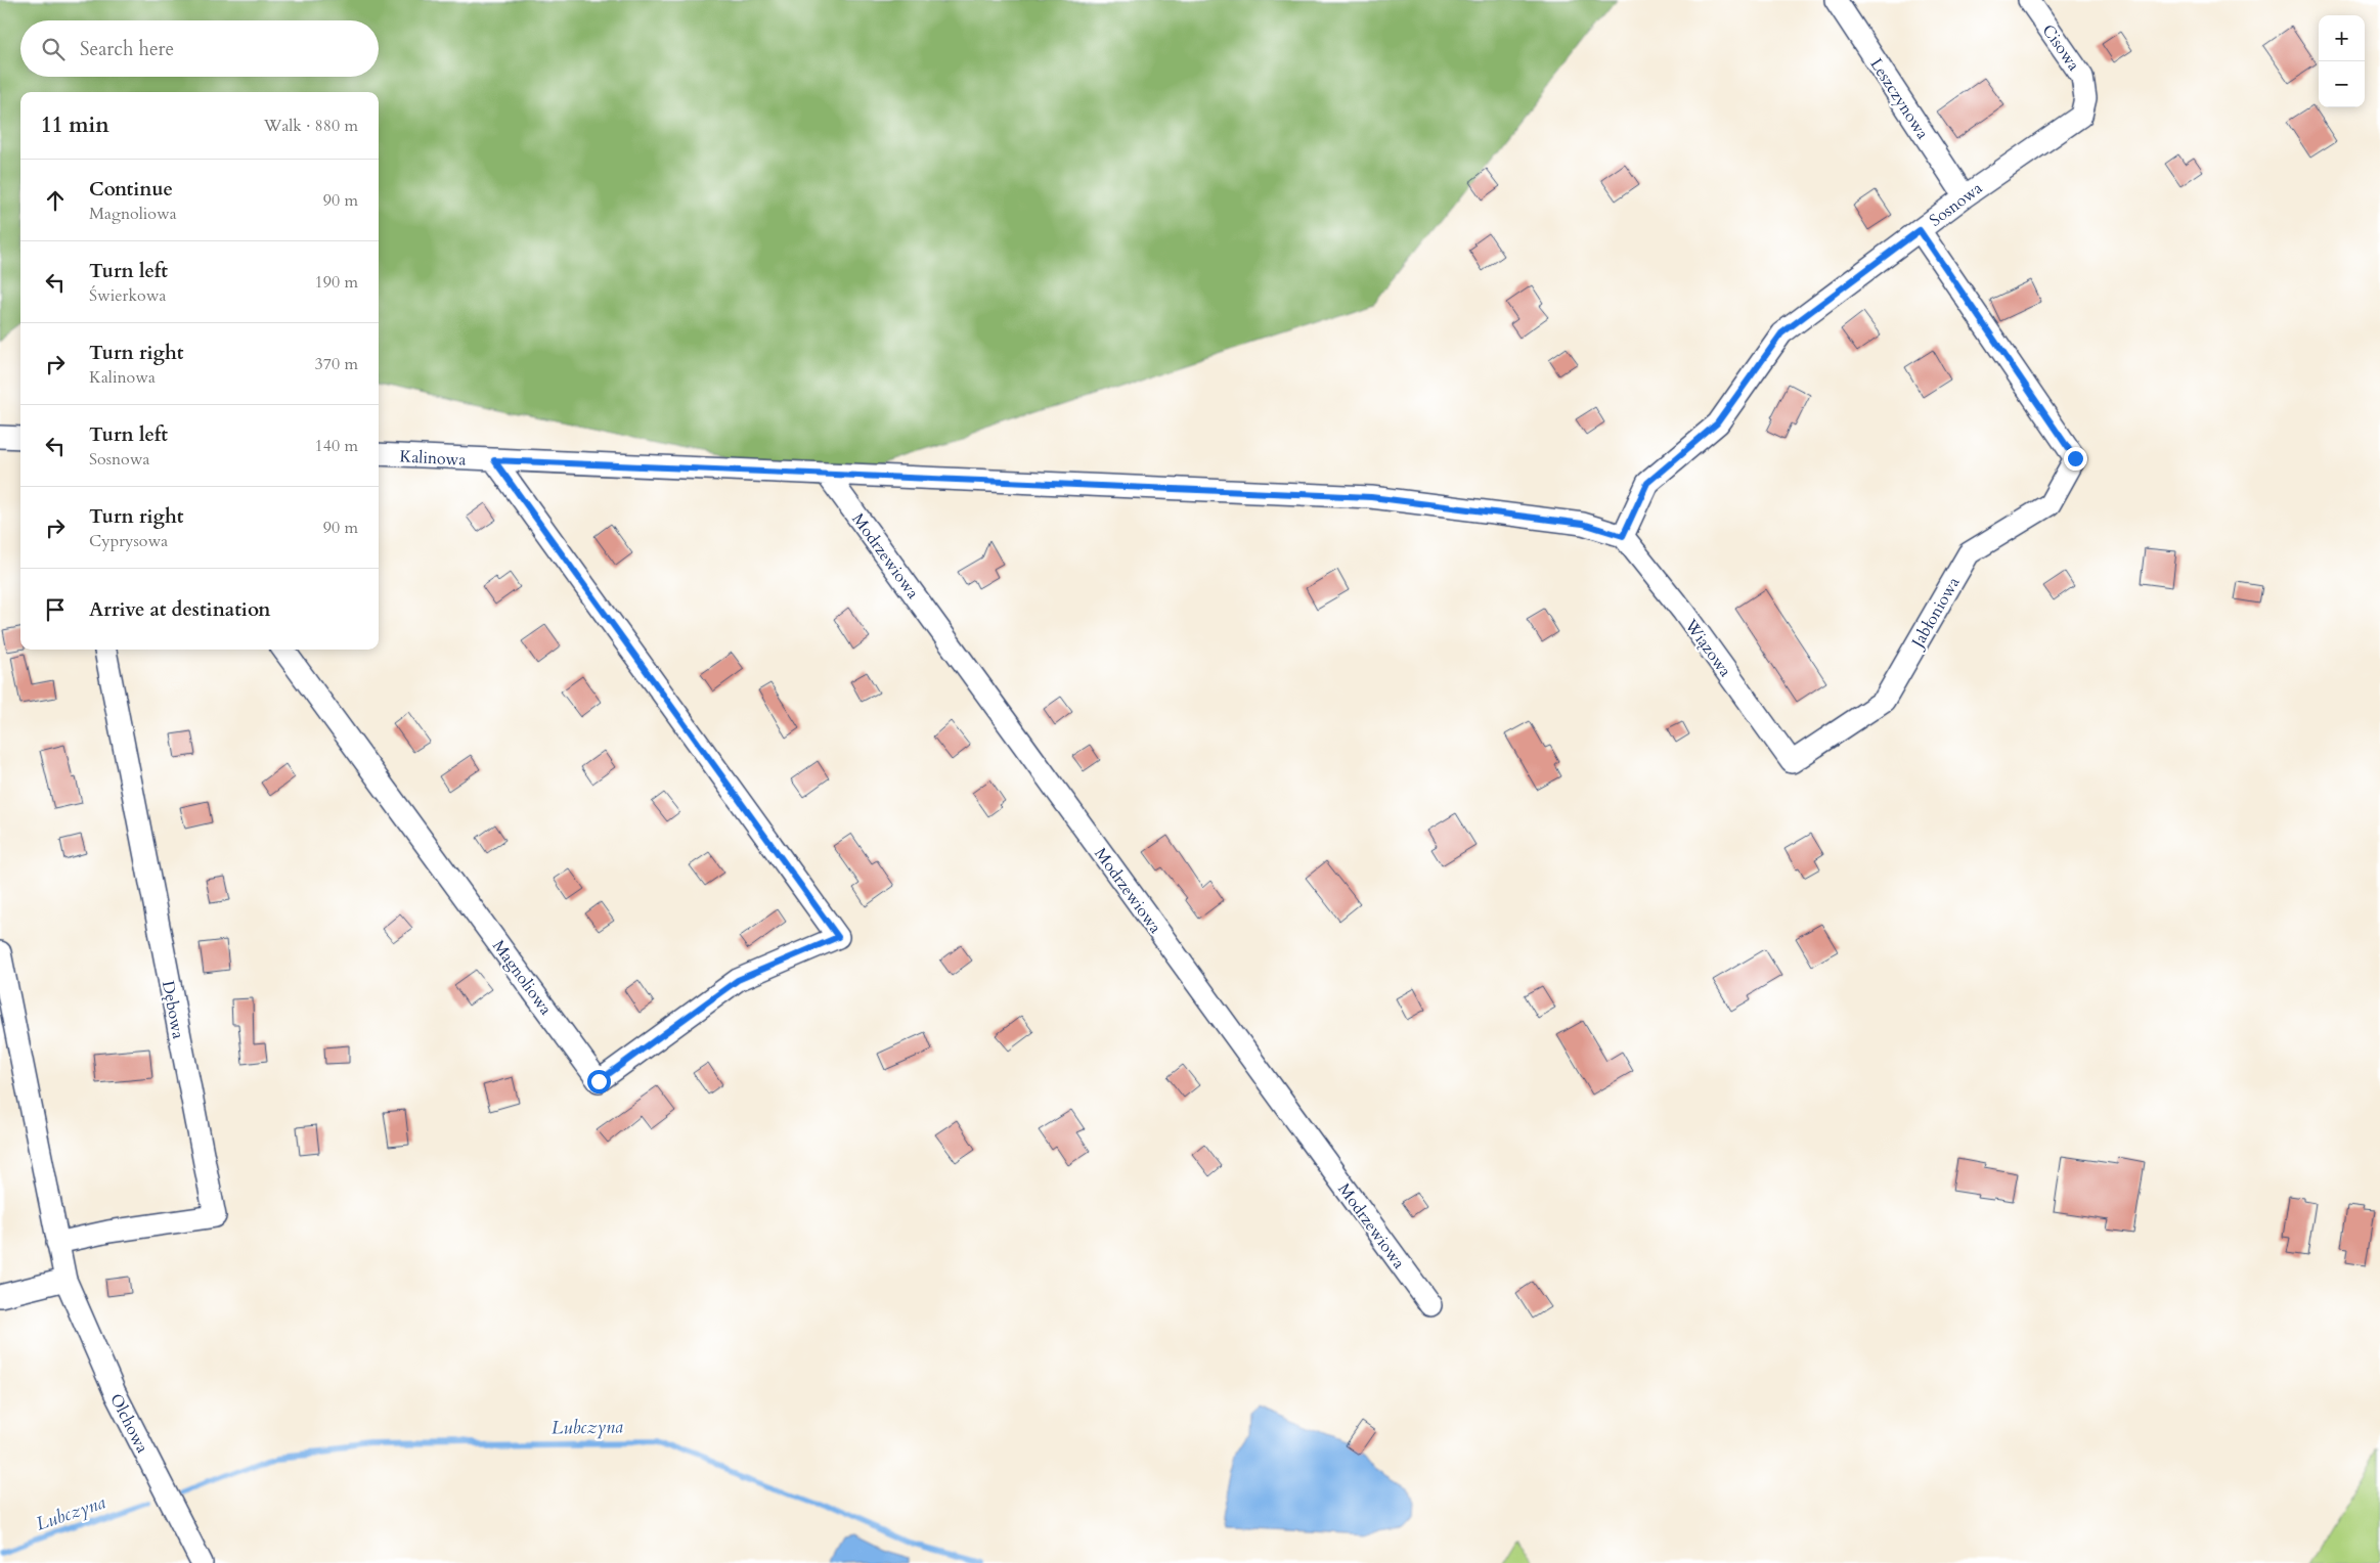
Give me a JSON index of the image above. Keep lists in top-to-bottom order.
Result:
{
  "streets": {
    "street": [
      "Cisowa",
      "Leszczynowa",
      "Sosnowa",
      "Kalinowa",
      "Modrzewiowa",
      "Jabłoniowa",
      "Wiązowa",
      "Magnoliowa",
      "Dębowa",
      "Olchowa"
    ]
  },
  "crossings": [
    ["Cisowa", "Sosnowa"],
    ["Leszczynowa", "Sosnowa"],
    ["Sosnowa", "Kalinowa"],
    ["Sosnowa", "Jabłoniowa"],
    ["Sosnowa", "Wiązowa"],
    ["Kalinowa", "Modrzewiowa"],
    ["Kalinowa", "Wiązowa"],
    ["Kalinowa", "Magnoliowa"],
    ["Jabłoniowa", "Wiązowa"],
    ["Dębowa", "Olchowa"]
  ],
  "water": ["Lubczyna"],
  "page": {
    "map_buttons": ["+", "−"],
    "search": "Search here",
    "heading": ["11 min", "Walk · 880 m"],
    "list": [
      ["Continue", "Magnoliowa", "90 m"],
      ["Turn left", "Świerkowa", "190 m"],
      ["Turn right", "Kalinowa", "370 m"],
      ["Turn left", "Sosnowa", "140 m"],
      ["Turn right", "Cyprysowa", "90 m"],
      "Arrive at destination"
    ]
  }
}
